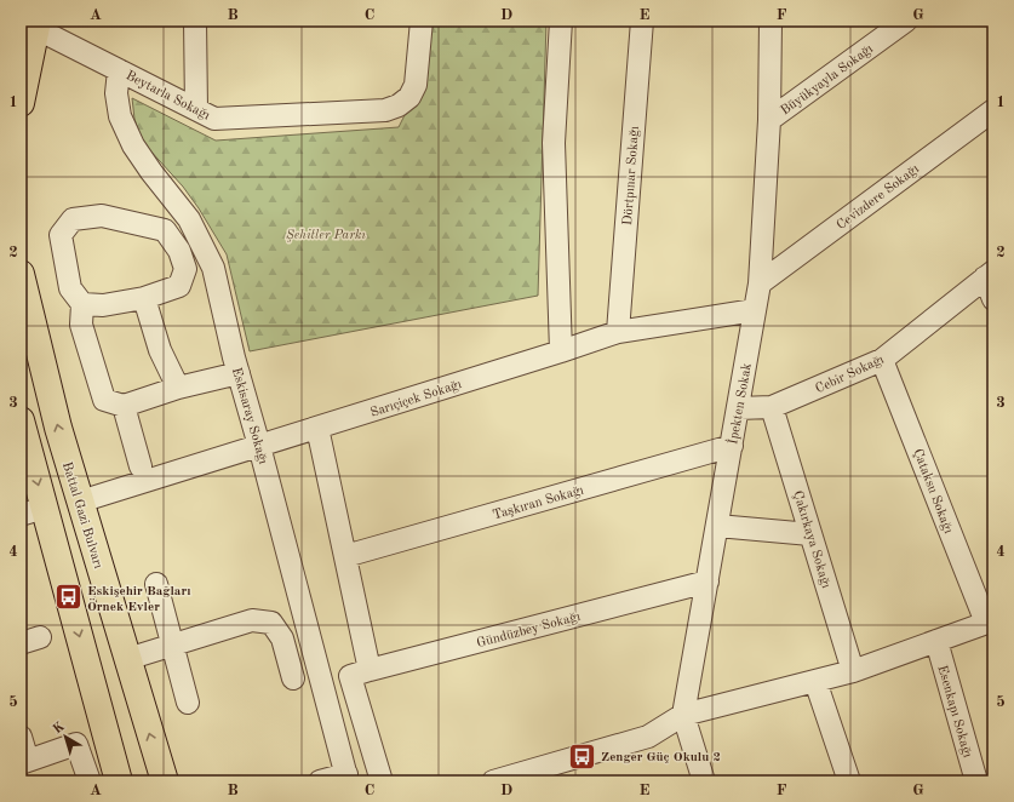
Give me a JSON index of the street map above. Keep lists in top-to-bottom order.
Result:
{
  "streets": {
    "main road": ["Battal Gazi Bulvarı"],
    "street": [
      "Büyükyayla Sokağı",
      "Beytarla Sokağı",
      "Dörtpınar Sokağı",
      "Cevizdere Sokağı",
      "Cebir Sokağı",
      "Sarıçiçek Sokağı",
      "İpekten Sokak",
      "Eskisaray Sokağı",
      "Çataksu Sokağı",
      "Taşkıran Sokağı",
      "Çakırkaya Sokağı",
      "Gündüzbey Sokağı",
      "Esenkapı Sokağı"
    ]
  },
  "crossings": [
    ["Büyükyayla Sokağı", "İpekten Sokak"],
    ["Beytarla Sokağı", "Eskisaray Sokağı"],
    ["Dörtpınar Sokağı", "Sarıçiçek Sokağı"],
    ["Cevizdere Sokağı", "İpekten Sokak"],
    ["Cebir Sokağı", "İpekten Sokak"],
    ["Cebir Sokağı", "Çataksu Sokağı"],
    ["Cebir Sokağı", "Çakırkaya Sokağı"],
    ["Sarıçiçek Sokağı", "İpekten Sokak"],
    ["Sarıçiçek Sokağı", "Eskisaray Sokağı"],
    ["Sarıçiçek Sokağı", "Battal Gazi Bulvarı"],
    ["İpekten Sokak", "Taşkıran Sokağı"],
    ["İpekten Sokak", "Gündüzbey Sokağı"]
  ],
  "parks": ["Şehitler Parkı"],
  "places": {
    "bus stop": ["Eskişehir Bağları Örnek Evler", "Zenger Güç Okulu 2"]
  },
  "north": "top left",
  "grid": {
    "columns": [
      "A",
      "B",
      "C",
      "D",
      "E",
      "F",
      "G"
    ],
    "rows": [
      "1",
      "2",
      "3",
      "4",
      "5"
    ]
  }
}
